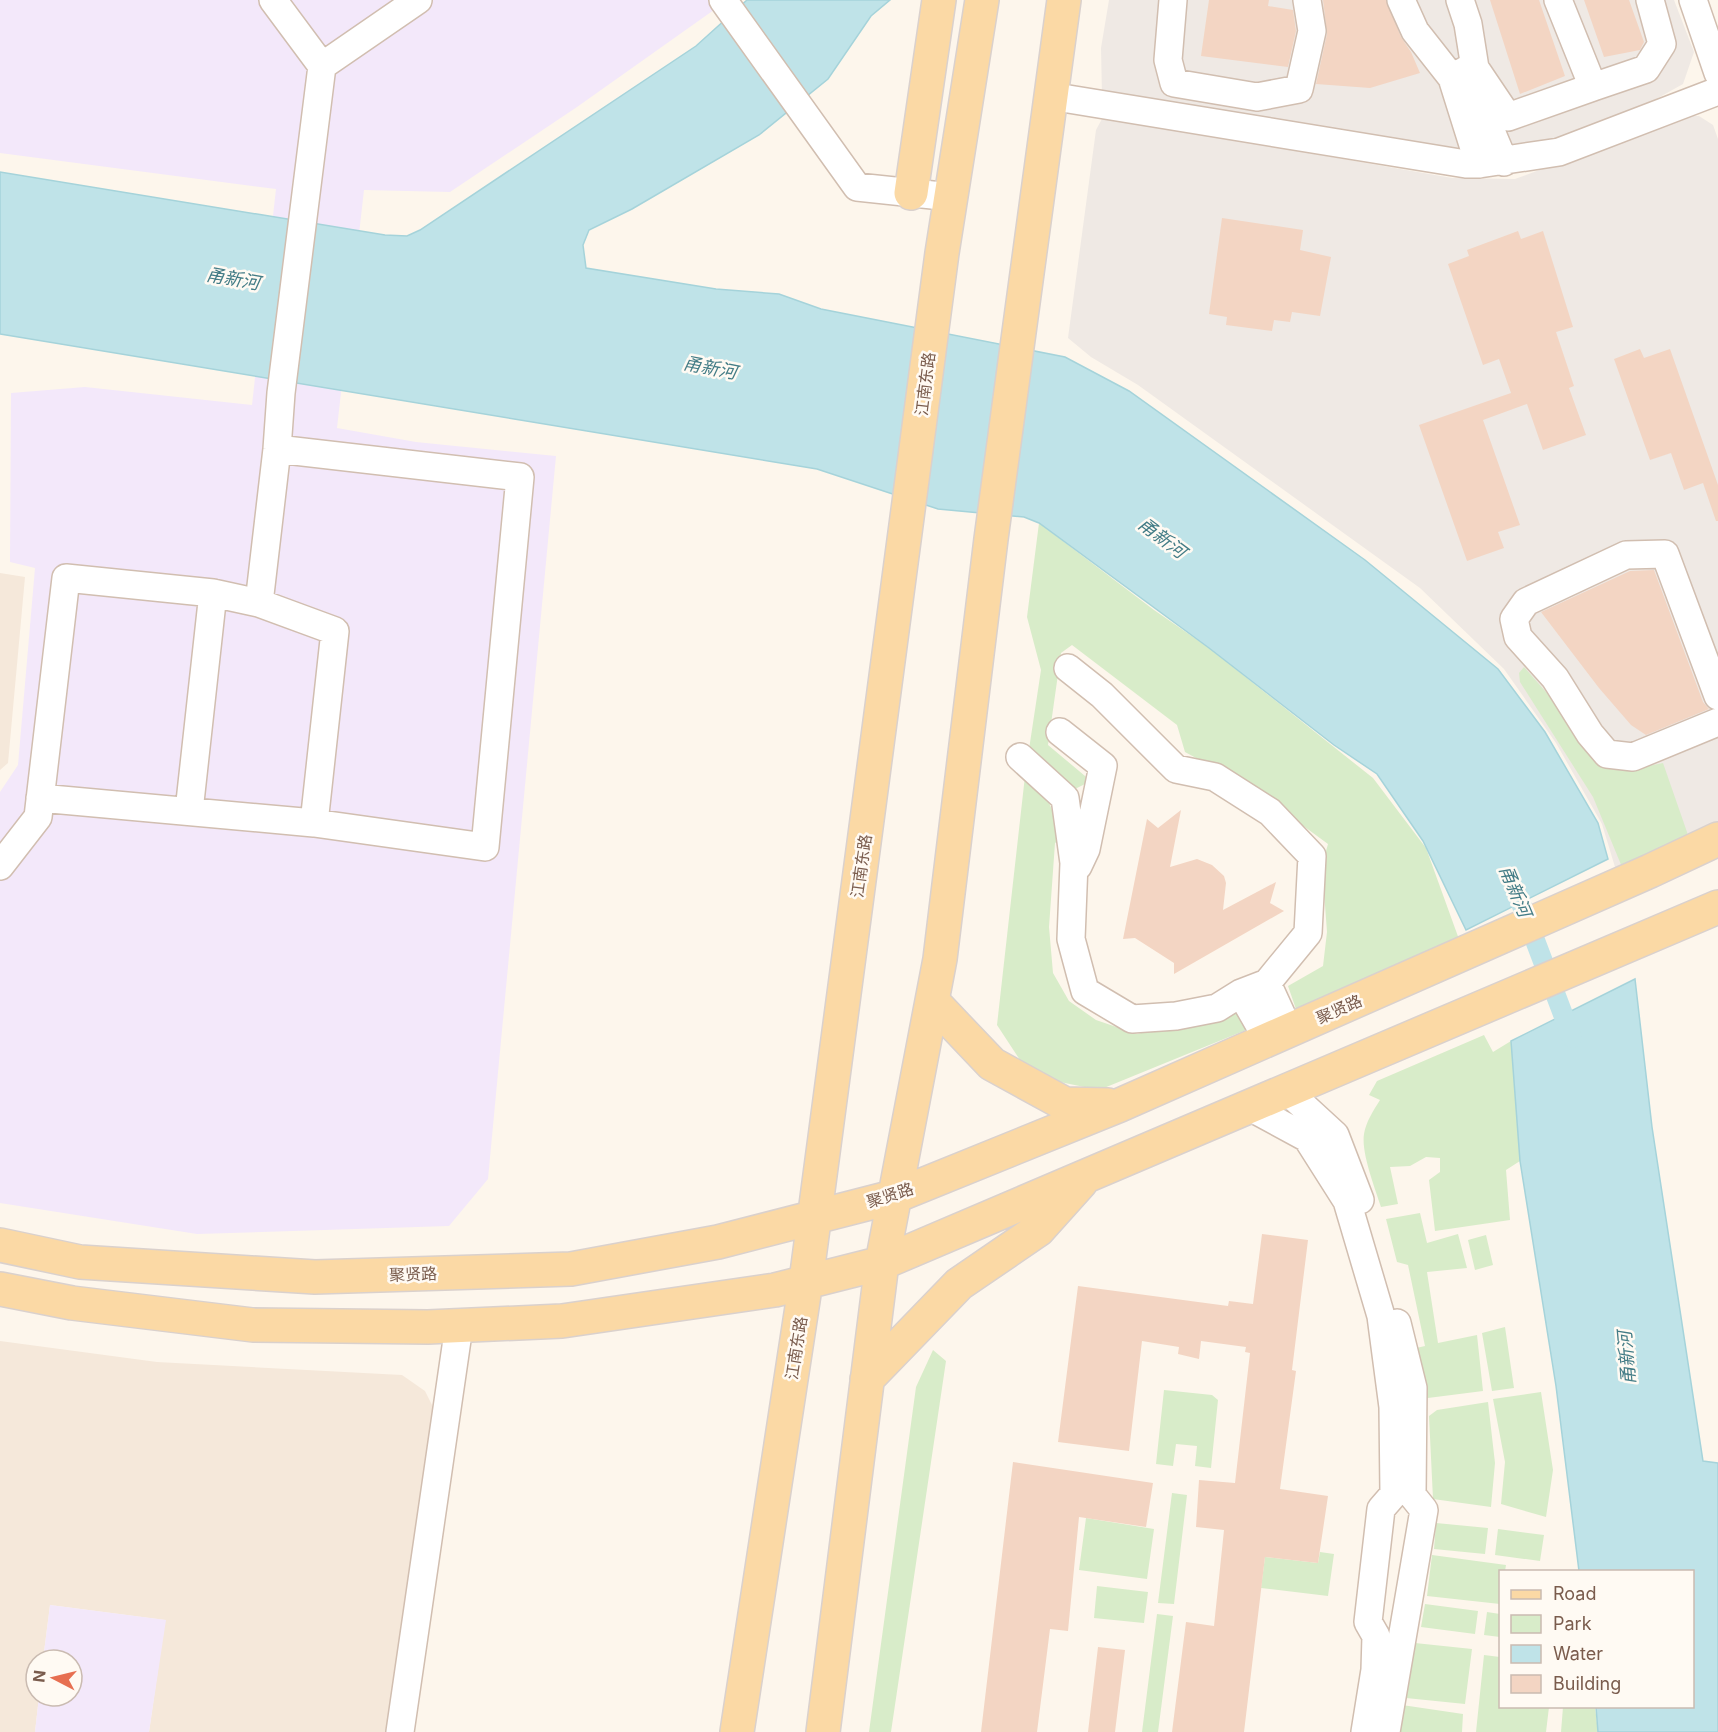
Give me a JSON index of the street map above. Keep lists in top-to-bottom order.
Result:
{
  "streets": {
    "main road": ["江南东路", "聚贤路"]
  },
  "crossings": [
    ["江南东路", "聚贤路"]
  ],
  "water": ["甬新河"],
  "legend": [
    "Road",
    "Park",
    "Water",
    "Building"
  ],
  "north": "left"
}
